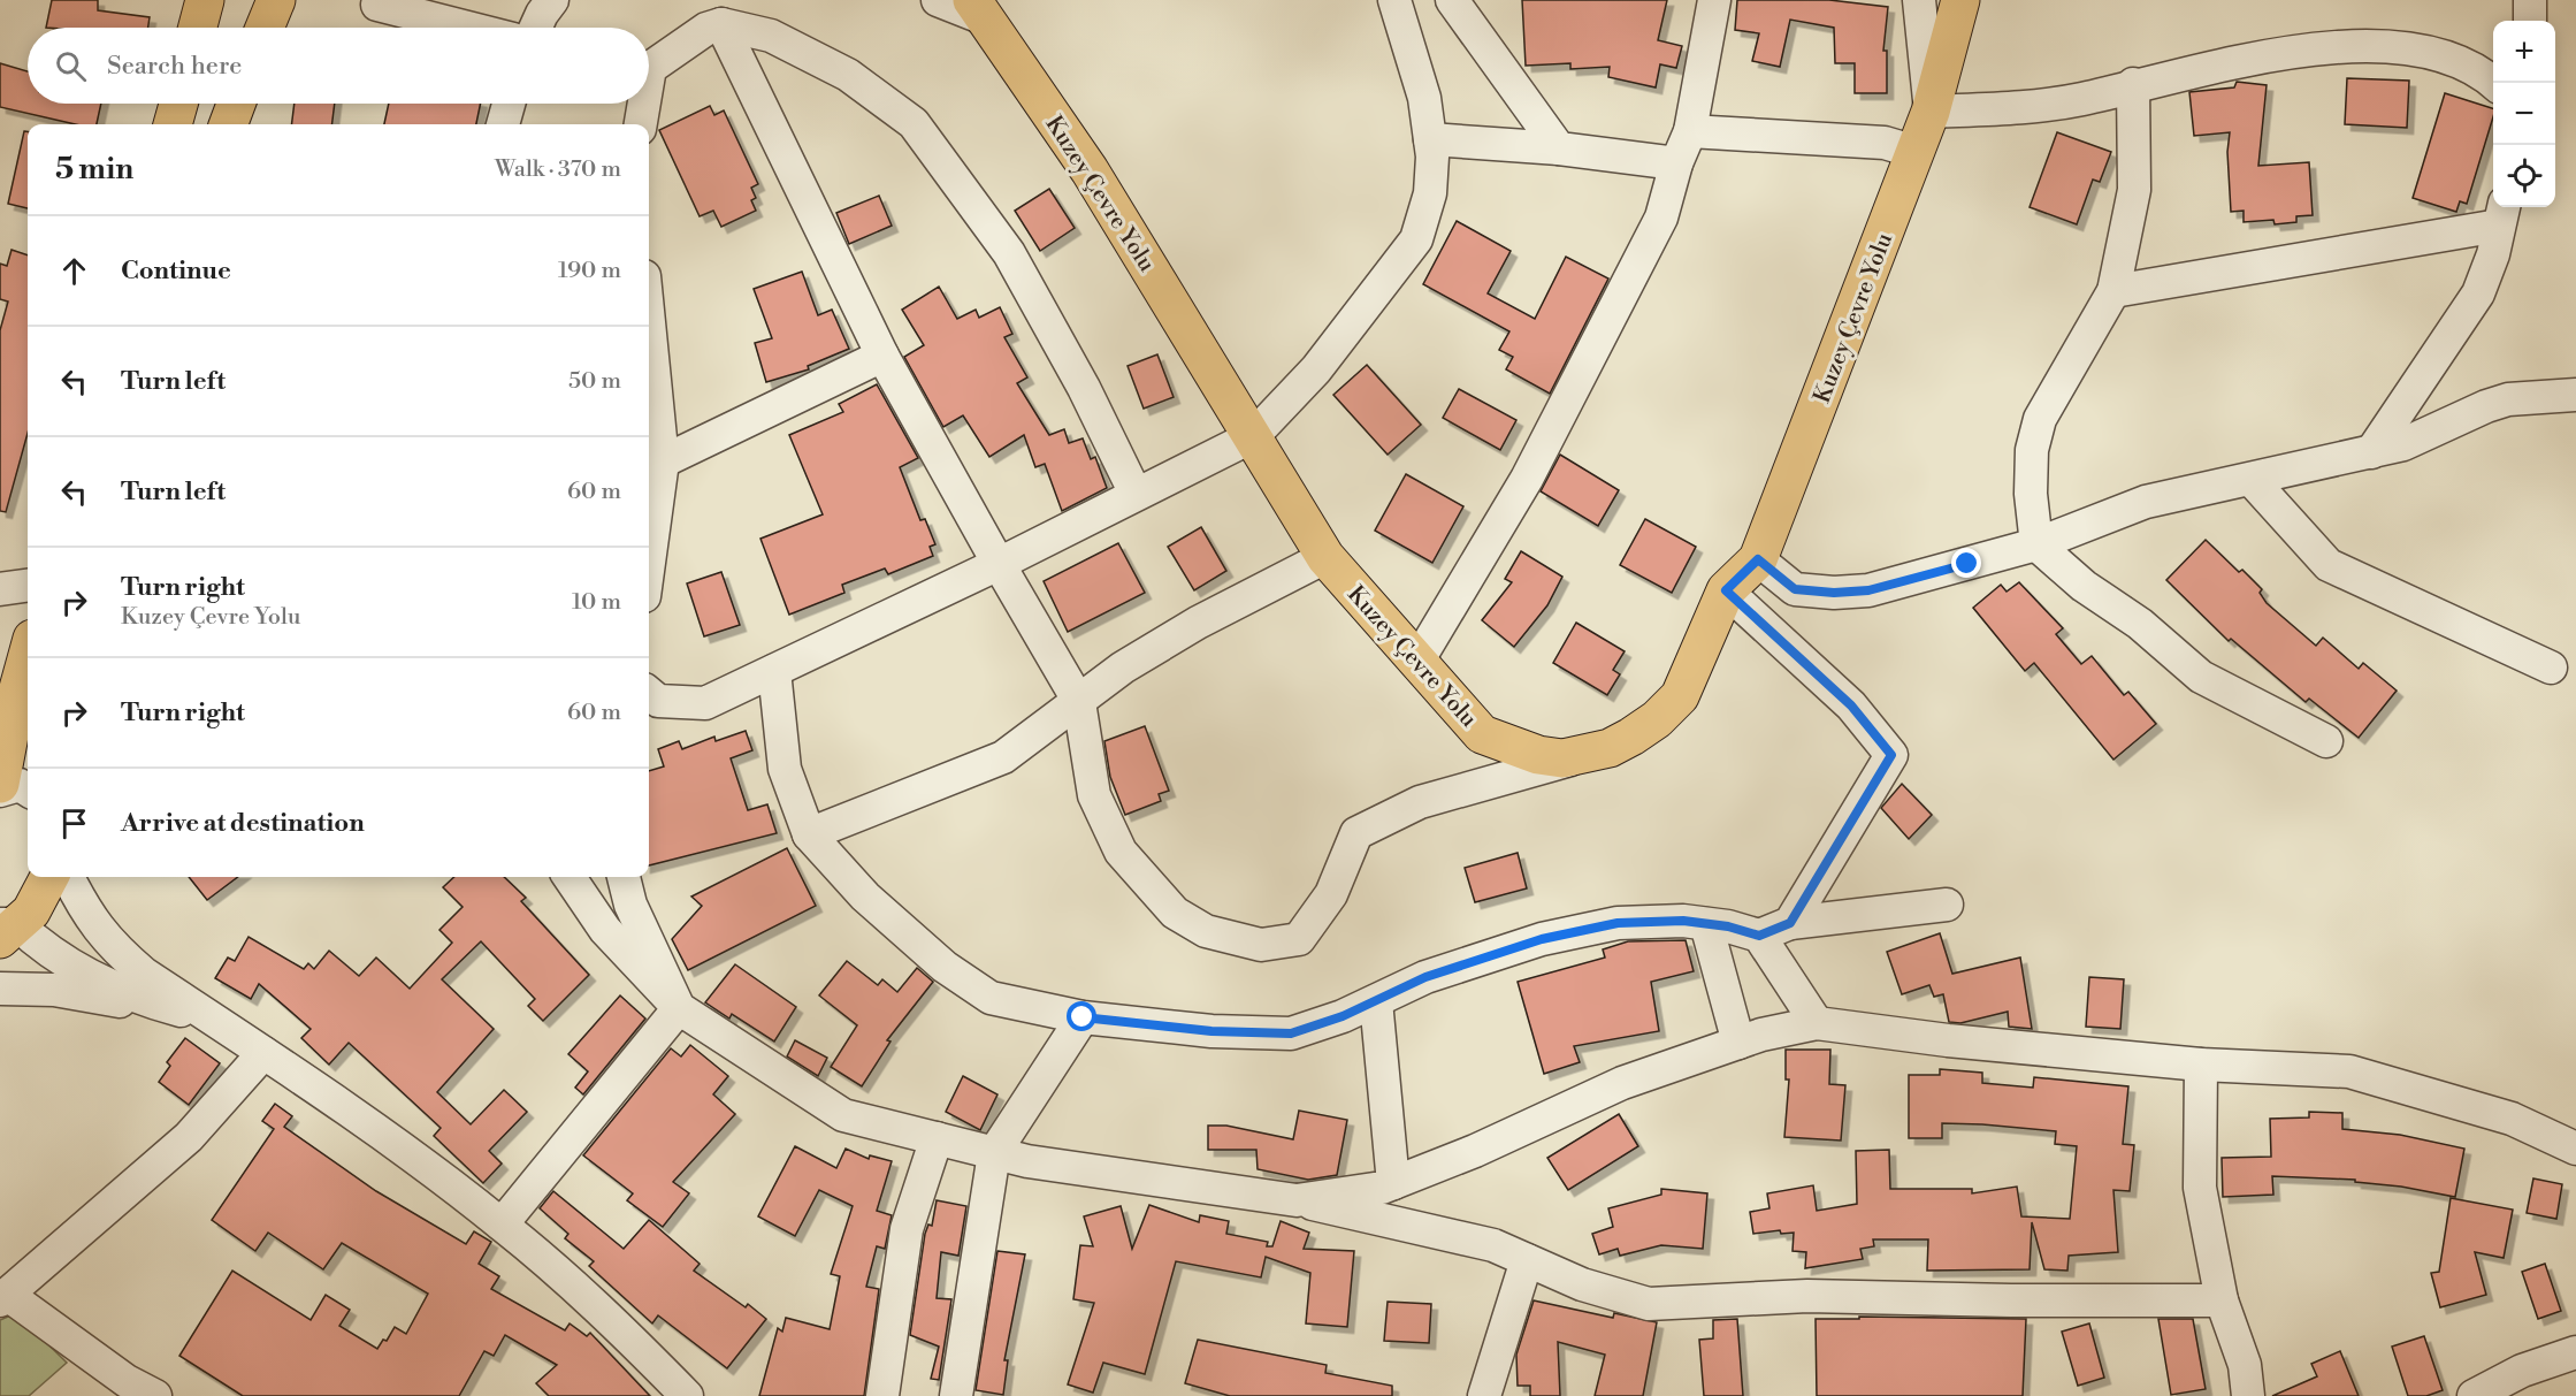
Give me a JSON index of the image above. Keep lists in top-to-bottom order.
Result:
{
  "streets": {
    "main road": ["Kuzey Çevre Yolu"]
  },
  "page": {
    "map_buttons": ["+", "−"],
    "search": "Search here",
    "heading": ["5 min", "Walk · 370 m"],
    "list": [
      ["Continue", "190 m"],
      ["Turn left", "50 m"],
      ["Turn left", "60 m"],
      ["Turn right", "Kuzey Çevre Yolu", "10 m"],
      ["Turn right", "60 m"],
      "Arrive at destination"
    ]
  }
}
